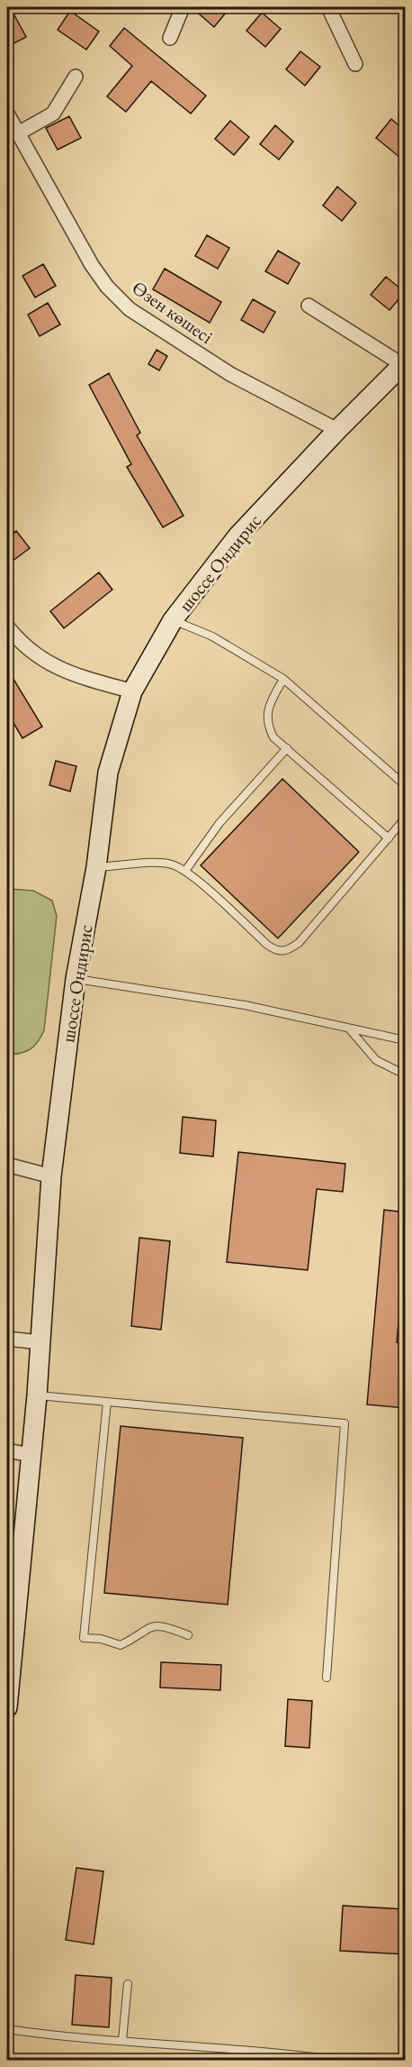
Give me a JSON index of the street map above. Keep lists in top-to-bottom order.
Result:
{
  "streets": {
    "main road": ["шоссе Ондирис"],
    "street": ["Өзен көшесі"]
  },
  "crossings": [
    ["Өзен көшесі", "шоссе Ондирис"]
  ]
}
